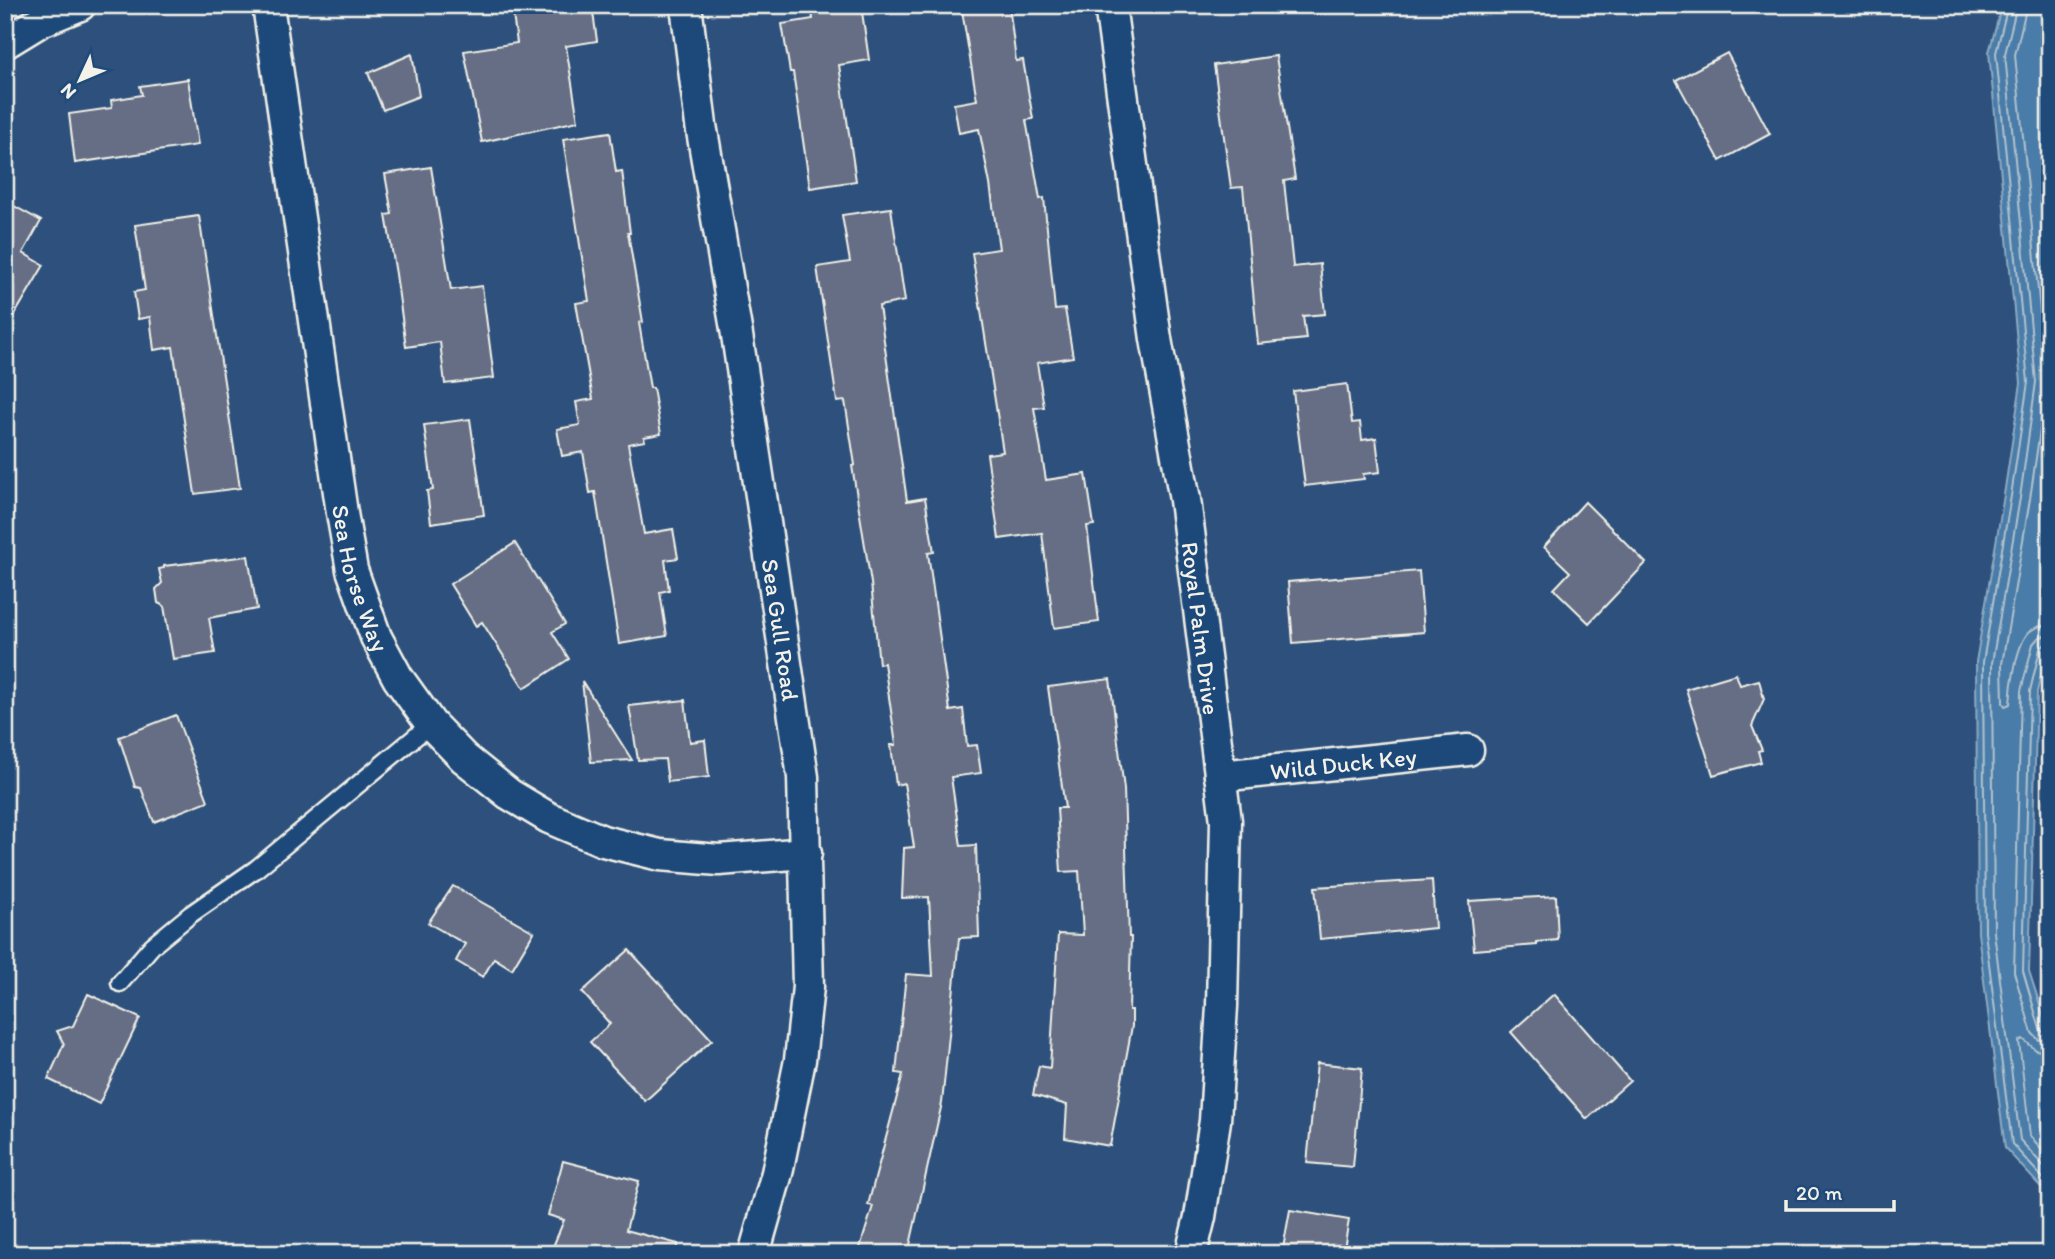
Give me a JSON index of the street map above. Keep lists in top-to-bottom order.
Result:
{
  "streets": {
    "street": [
      "Sea Horse Way",
      "Royal Palm Drive",
      "Sea Gull Road",
      "Wild Duck Key"
    ]
  },
  "crossings": [
    ["Sea Horse Way", "Sea Gull Road"],
    ["Royal Palm Drive", "Wild Duck Key"]
  ],
  "scale_bar": "20 m",
  "north": "bottom left"
}
